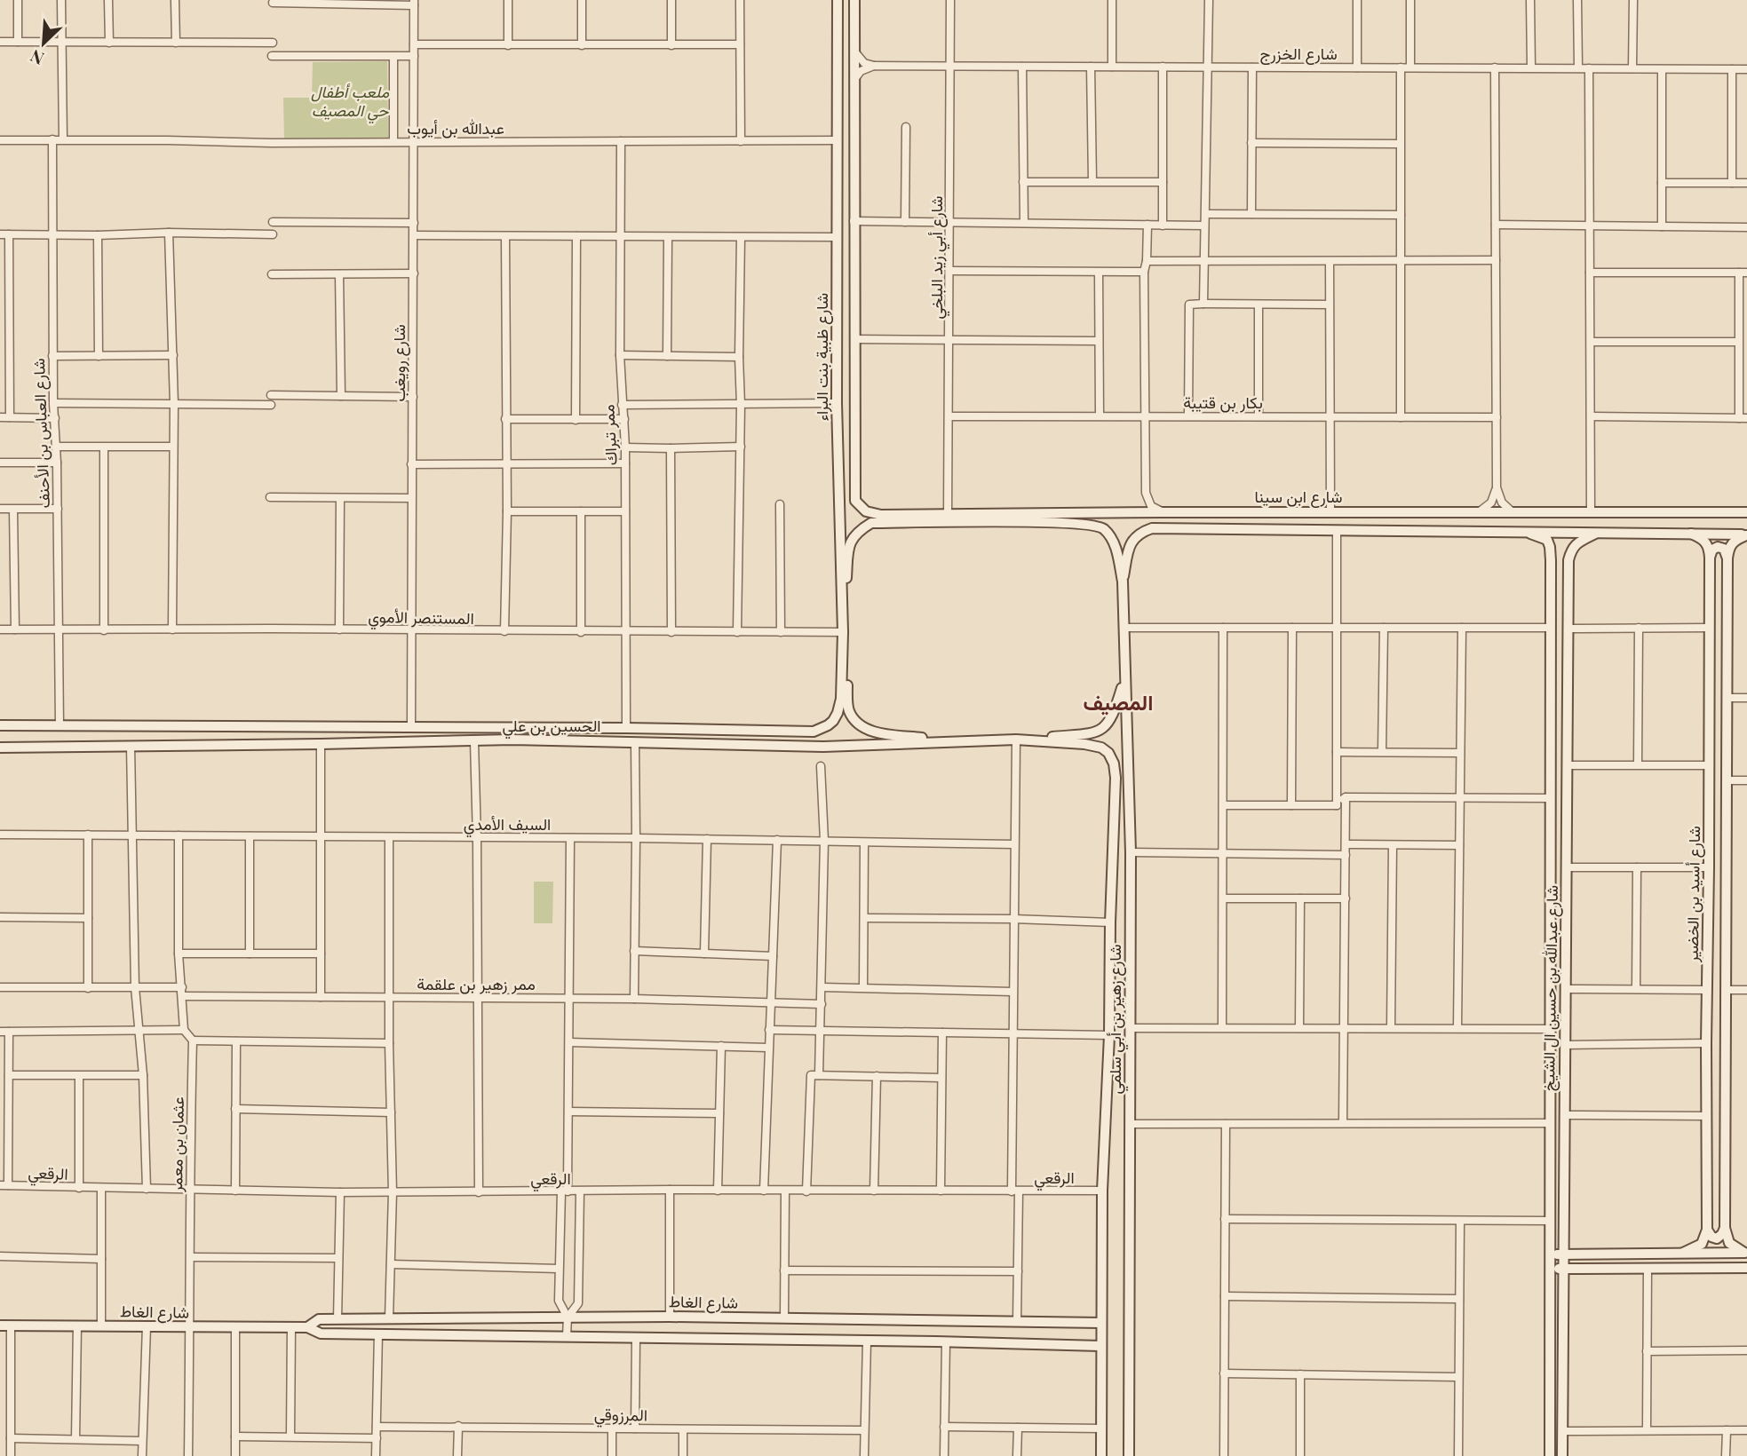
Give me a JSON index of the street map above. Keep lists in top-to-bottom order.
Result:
{
  "streets": {
    "street": [
      "شارع الخزرج",
      "عبدالله بن أيوب",
      "شارع أبي زيد البلخي",
      "شارع ظبية بنت البراء",
      "شارع رويغب",
      "بكار بن قتيبة",
      "شارع العباس بن الأحنف",
      "ممر تبراك",
      "شارع ابن سينا",
      "المستنصر الأموي",
      "الحسين بن علي",
      "السيف الأمدي",
      "شارع أسيد بن الخضير",
      "ممر زهير بن علقمة",
      "شارع عبدالله بن حسين ال الشيخ",
      "شارع زهير بن أبي سلمي",
      "عثمان بن معمر",
      "الرقعي",
      "شارع الغاط",
      "المرزوقي"
    ]
  },
  "crossings": [
    ["شارع الخزرج", "شارع أبي زيد البلخي"],
    ["عبدالله بن أيوب", "شارع ظبية بنت البراء"],
    ["عبدالله بن أيوب", "شارع رويغب"],
    ["عبدالله بن أيوب", "شارع العباس بن الأحنف"],
    ["عبدالله بن أيوب", "ممر تبراك"],
    ["شارع أبي زيد البلخي", "بكار بن قتيبة"],
    ["شارع أبي زيد البلخي", "شارع ابن سينا"],
    ["شارع ظبية بنت البراء", "شارع ابن سينا"],
    ["شارع ظبية بنت البراء", "المستنصر الأموي"],
    ["شارع ظبية بنت البراء", "الحسين بن علي"],
    ["شارع رويغب", "المستنصر الأموي"],
    ["شارع رويغب", "الحسين بن علي"],
    ["شارع العباس بن الأحنف", "المستنصر الأموي"],
    ["شارع العباس بن الأحنف", "الحسين بن علي"],
    ["ممر تبراك", "المستنصر الأموي"],
    ["ممر تبراك", "الحسين بن علي"],
    ["الحسين بن علي", "شارع زهير بن أبي سلمي"],
    ["شارع زهير بن أبي سلمي", "الرقعي"],
    ["شارع زهير بن أبي سلمي", "شارع الغاط"],
    ["عثمان بن معمر", "الرقعي"],
    ["عثمان بن معمر", "شارع الغاط"]
  ],
  "districts": ["المصيف"],
  "parks": ["ملعب أطفال حي المصيف"],
  "north": "bottom left"
}
